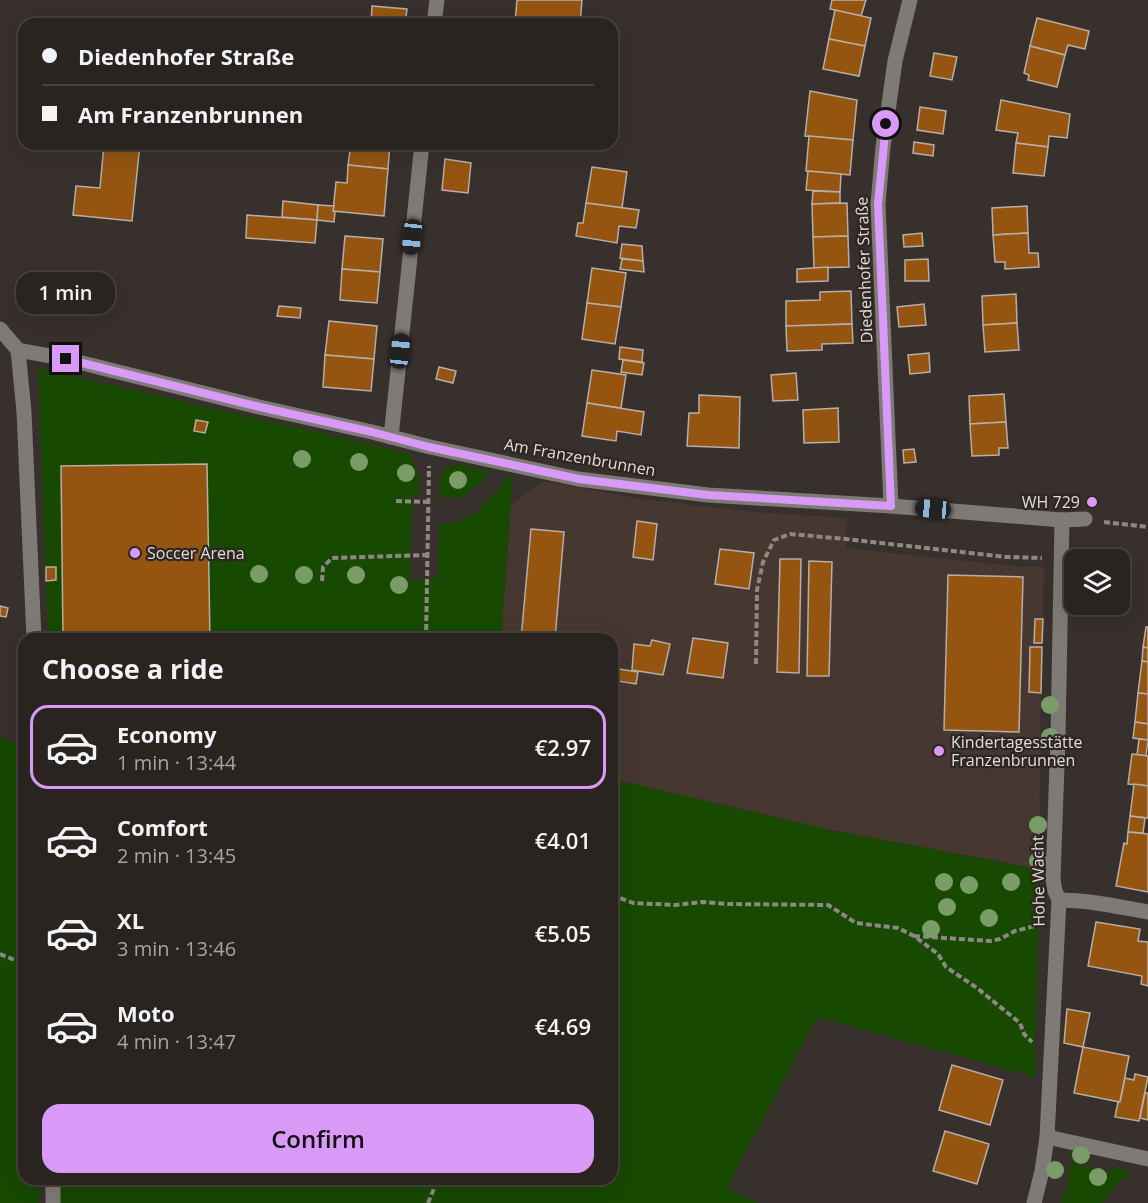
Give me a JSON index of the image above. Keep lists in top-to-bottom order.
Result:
{
  "streets": {
    "street": ["Diedenhofer Straße", "Am Franzenbrunnen", "Hohe Wacht"]
  },
  "crossings": [
    ["Diedenhofer Straße", "Am Franzenbrunnen"],
    ["Am Franzenbrunnen", "Hohe Wacht"]
  ],
  "places": ["WH 729", "Soccer Arena", "Kindertagesstätte Franzenbrunnen"],
  "page": {
    "banner": ["Diedenhofer Straße", "Am Franzenbrunnen"],
    "bubble": "1 min",
    "heading": "Choose a ride",
    "list": [
      {
        "name": "Economy",
        "note": "1 min · 13:44",
        "value": "€2.97"
      },
      {
        "name": "Comfort",
        "note": "2 min · 13:45",
        "value": "€4.01"
      },
      {
        "name": "XL",
        "note": "3 min · 13:46",
        "value": "€5.05"
      },
      {
        "name": "Moto",
        "note": "4 min · 13:47",
        "value": "€4.69"
      }
    ],
    "buttons": "Confirm"
  }
}
